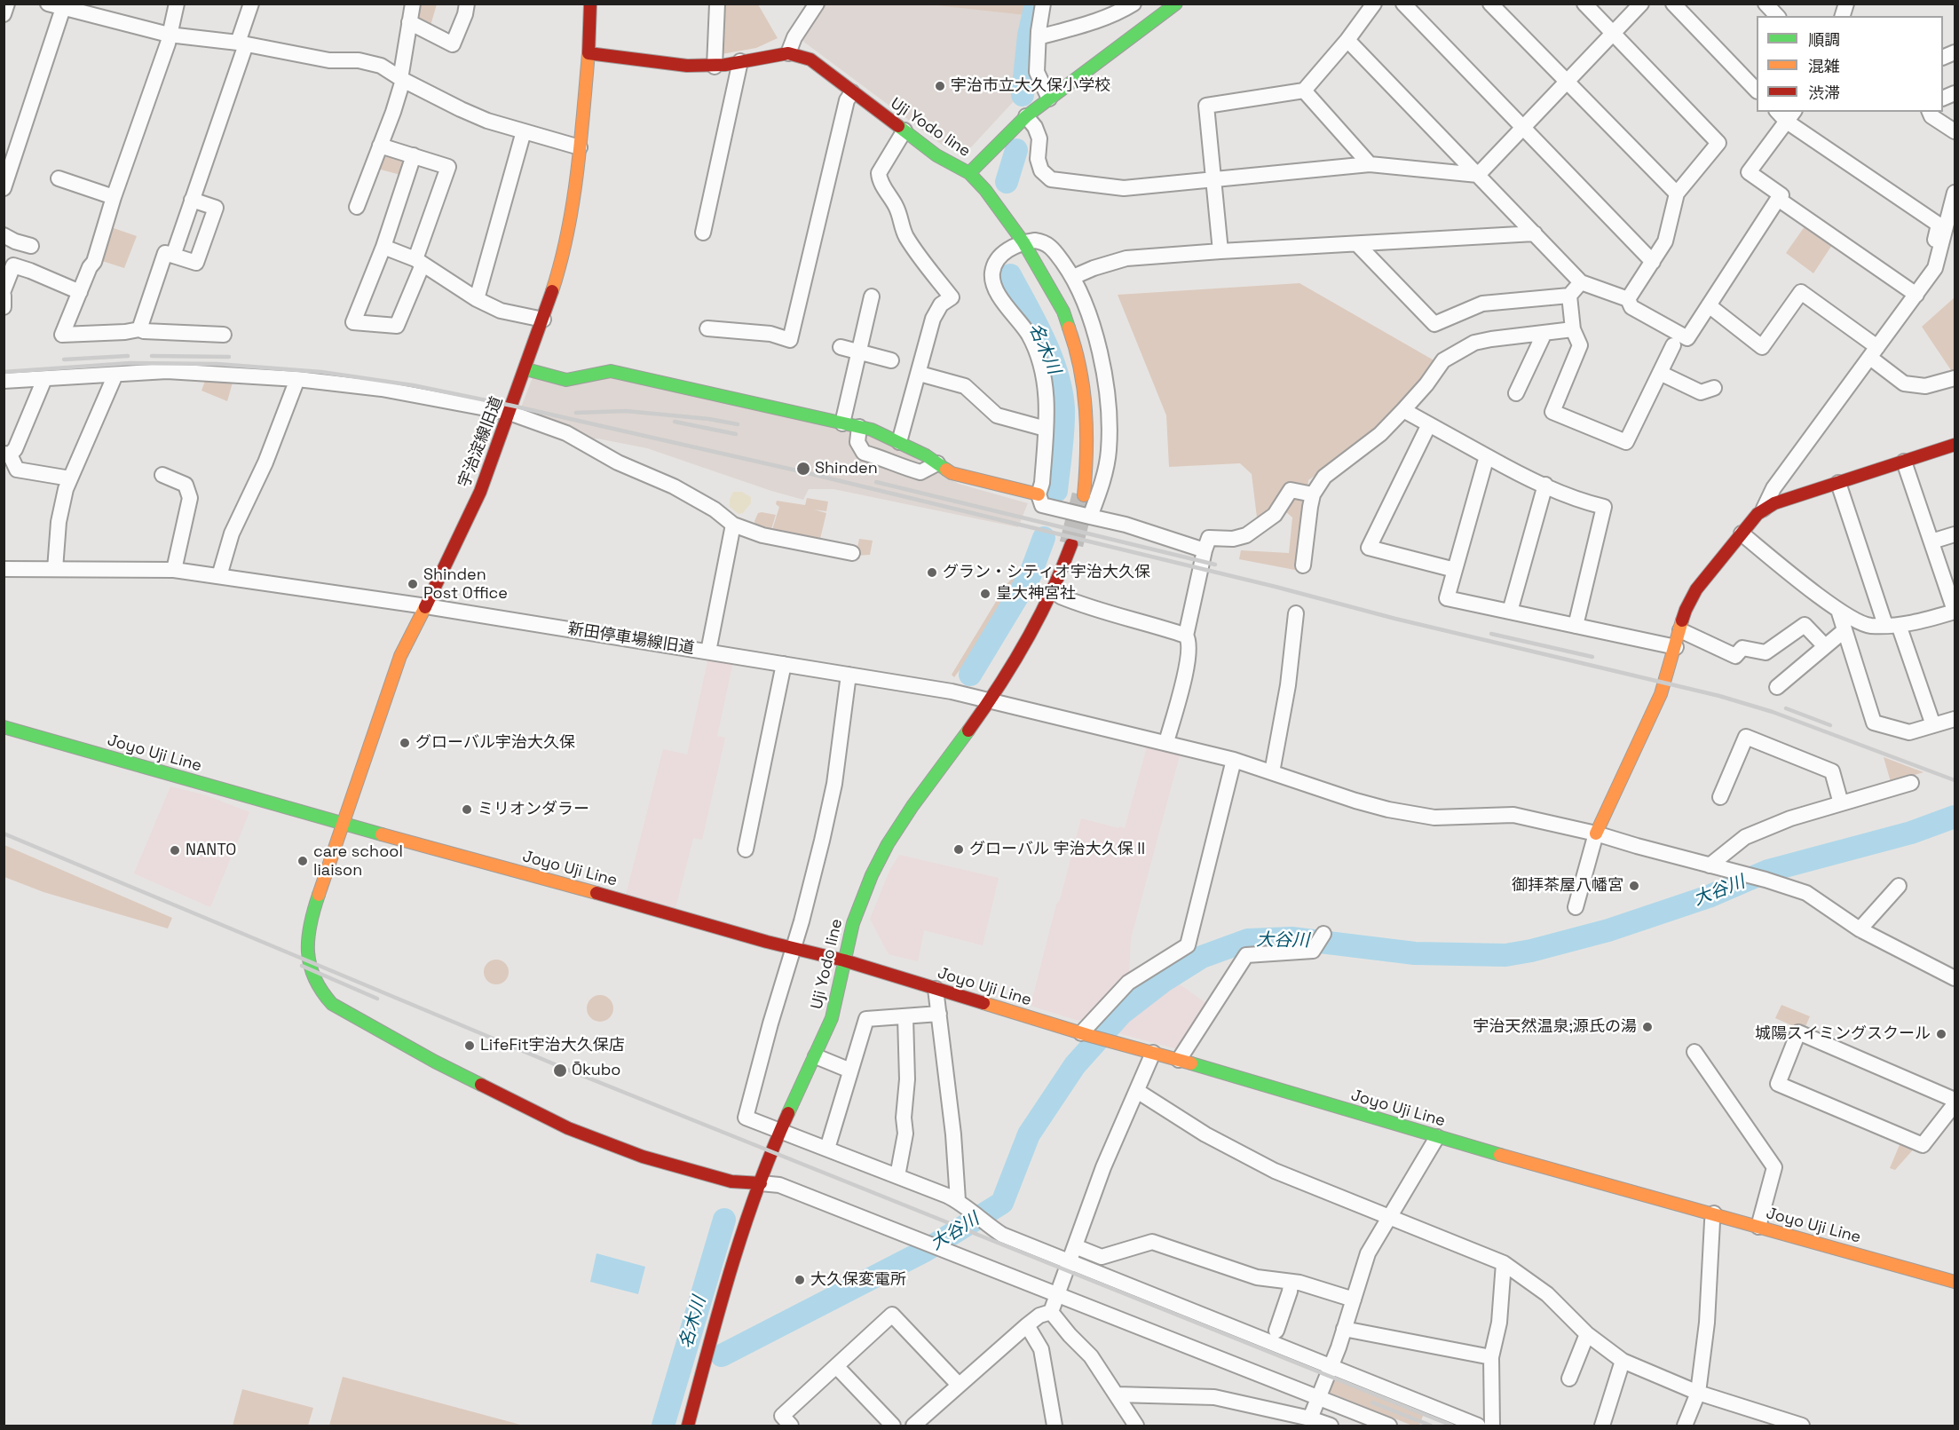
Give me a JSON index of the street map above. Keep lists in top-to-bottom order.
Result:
{
  "streets": {
    "main road": ["Uji Yodo line", "宇治淀線旧道", "Joyo Uji Line"],
    "street": ["新田停車場線旧道"]
  },
  "crossings": [
    ["Uji Yodo line", "宇治淀線旧道"],
    ["Uji Yodo line", "Joyo Uji Line"],
    ["宇治淀線旧道", "新田停車場線旧道"],
    ["宇治淀線旧道", "Joyo Uji Line"]
  ],
  "water": ["名木川", "大谷川"],
  "places": [
    "宇治市立大久保小学校",
    "Shinden",
    "グラン・シティオ宇治大久保",
    "Shinden Post Office",
    "皇大神宮社",
    "グローバル宇治大久保",
    "ミリオンダラー",
    "グローバル 宇治大久保 II",
    "NANTO",
    "care school liaison",
    "御拝茶屋八幡宮",
    "宇治天然温泉;源氏の湯",
    "城陽スイミングスクール",
    "LifeFit宇治大久保店",
    "Ōkubo",
    "大久保変電所"
  ],
  "legend": ["順調", "混雑", "渋滞"]
}
